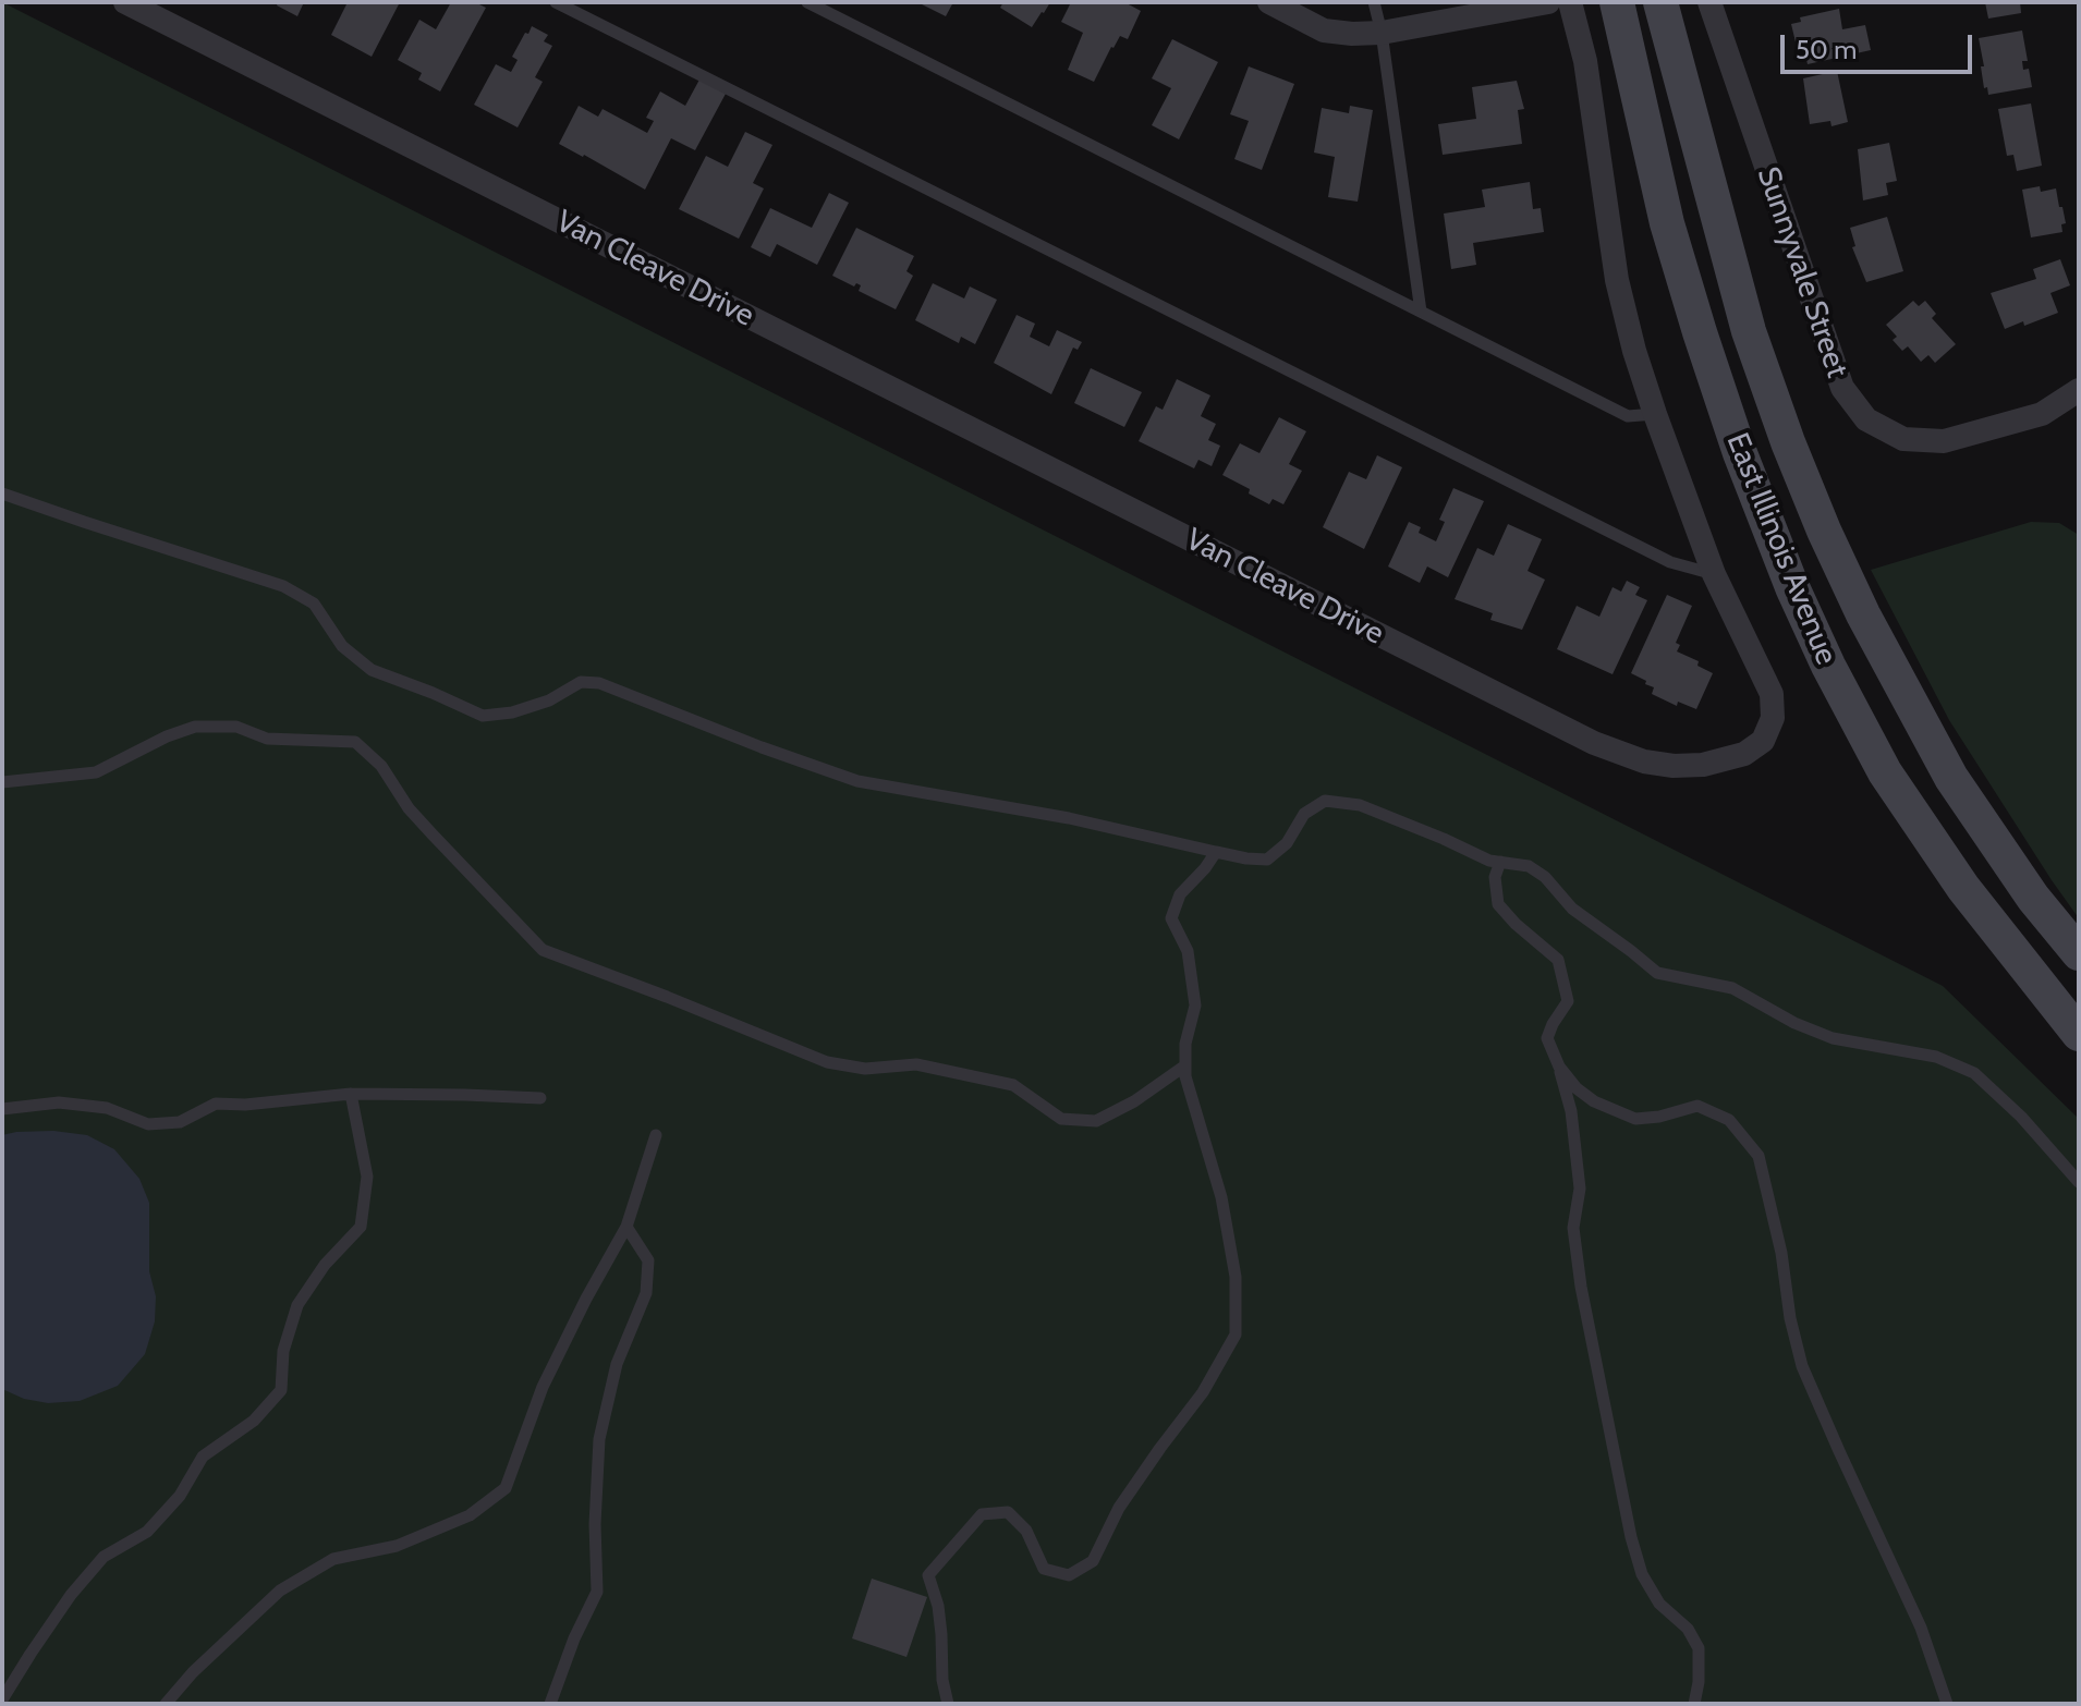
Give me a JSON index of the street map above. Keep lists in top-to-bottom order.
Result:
{
  "streets": {
    "main road": ["East Illinois Avenue"],
    "street": ["Van Cleave Drive", "Sunnyvale Street"]
  },
  "scale_bar": "50 m"
}
